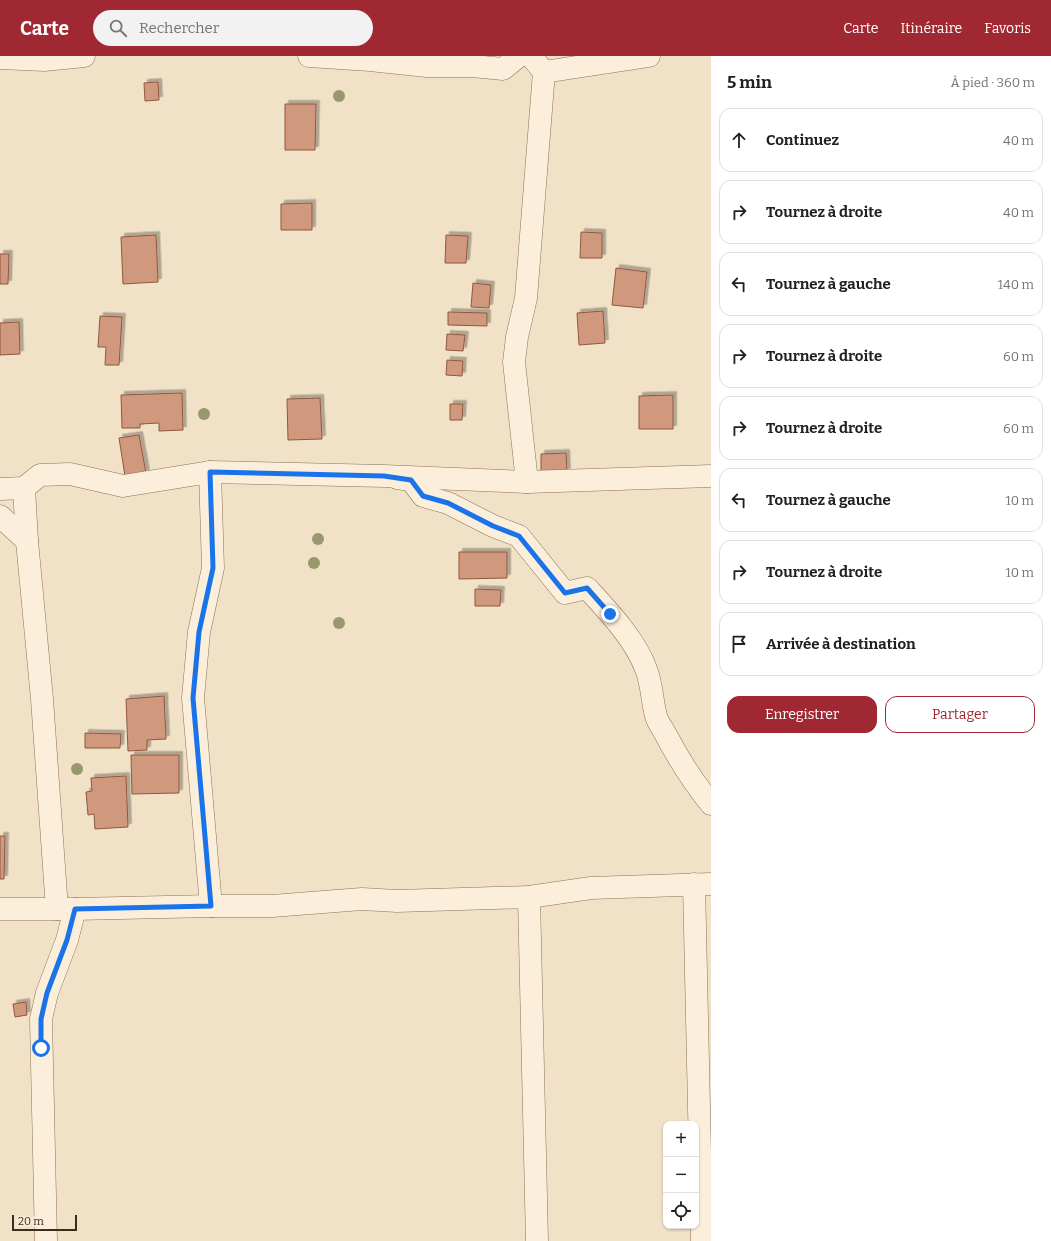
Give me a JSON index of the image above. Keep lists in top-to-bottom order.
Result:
{
  "scale_bar": "20 m",
  "page": {
    "header": "Carte",
    "search": "Rechercher",
    "nav": ["Carte", "Itinéraire", "Favoris"],
    "heading": ["5 min", "À pied · 360 m"],
    "list": [
      ["Continuez", "40 m"],
      ["Tournez à droite", "40 m"],
      ["Tournez à gauche", "140 m"],
      ["Tournez à droite", "60 m"],
      ["Tournez à droite", "60 m"],
      ["Tournez à gauche", "10 m"],
      ["Tournez à droite", "10 m"],
      "Arrivée à destination"
    ],
    "buttons": ["Enregistrer", "Partager"],
    "map_buttons": ["+", "−"],
    "scale": "20 m"
  }
}
